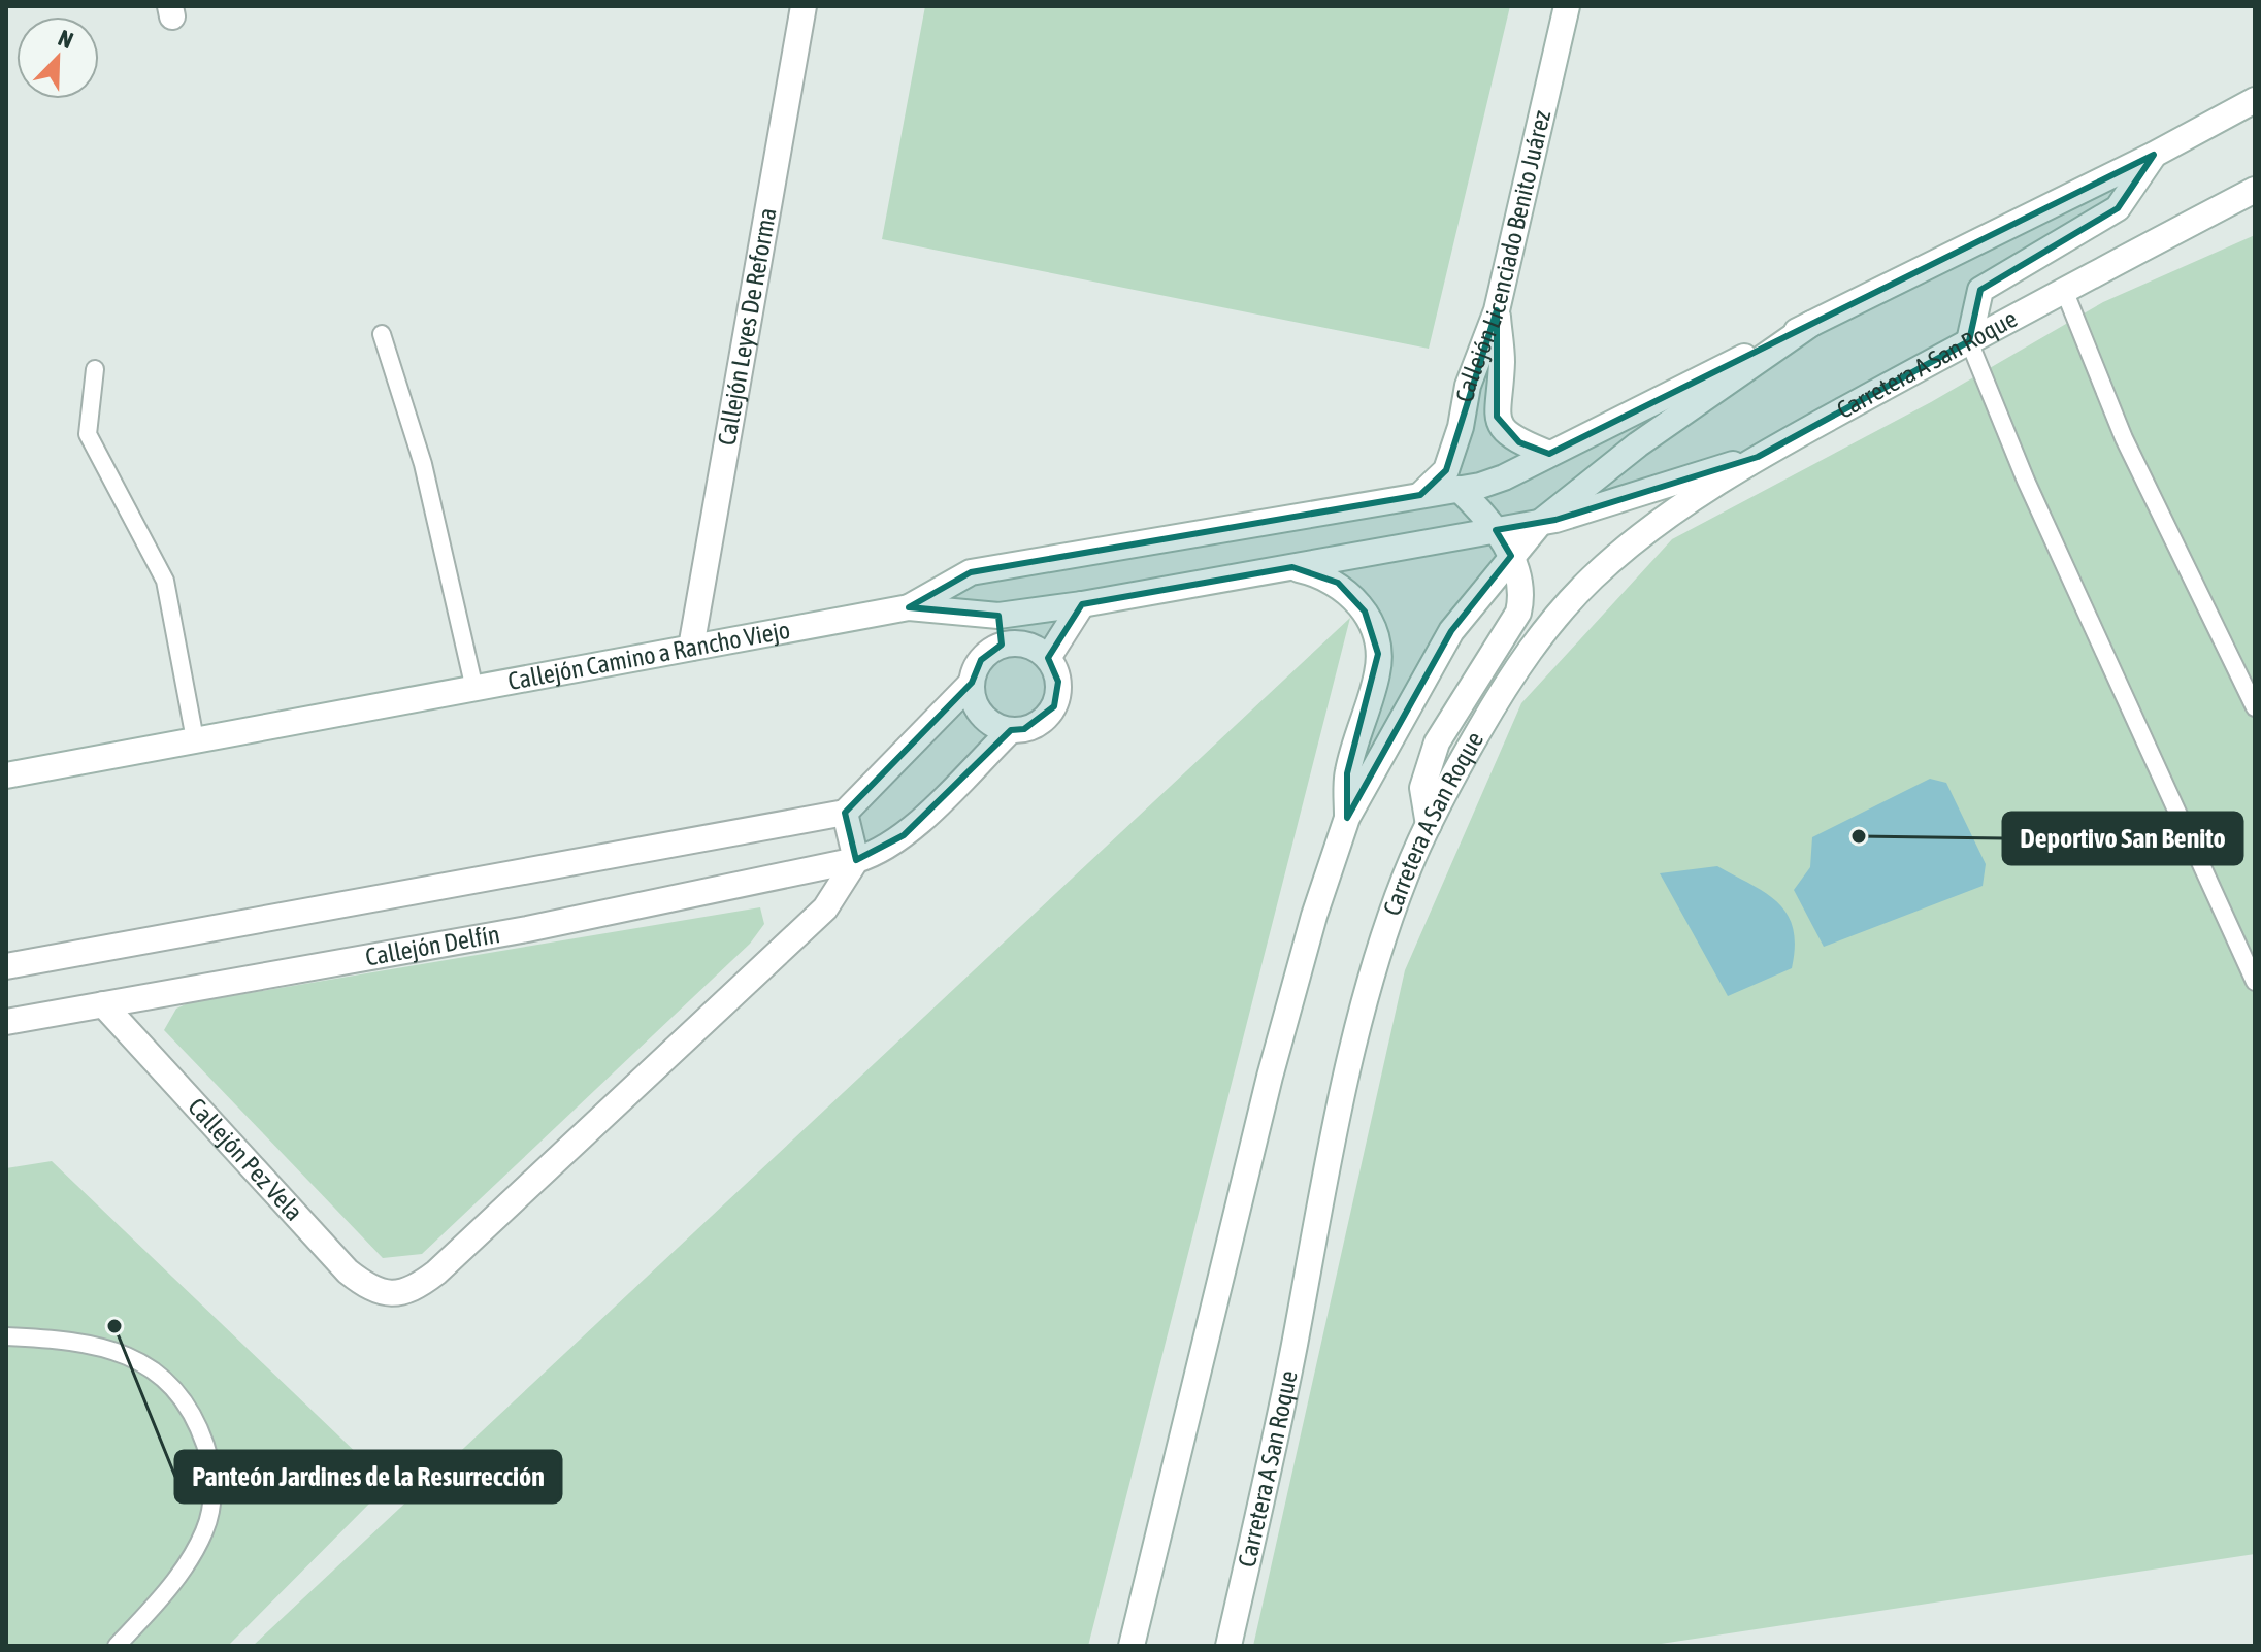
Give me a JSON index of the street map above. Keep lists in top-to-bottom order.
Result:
{
  "streets": {
    "street": [
      "Callejón Licenciado Benito Juárez",
      "Callejón Leyes De Reforma",
      "Carretera A San Roque",
      "Callejón Camino a Rancho Viejo",
      "Callejón Delfín",
      "Callejón Pez Vela"
    ]
  },
  "crossings": [
    ["Callejón Leyes De Reforma", "Callejón Camino a Rancho Viejo"],
    ["Carretera A San Roque", "Callejón Camino a Rancho Viejo"],
    ["Callejón Delfín", "Callejón Pez Vela"]
  ],
  "places": ["Deportivo San Benito", "Panteón Jardines de la Resurrección"],
  "north": "top right"
}
